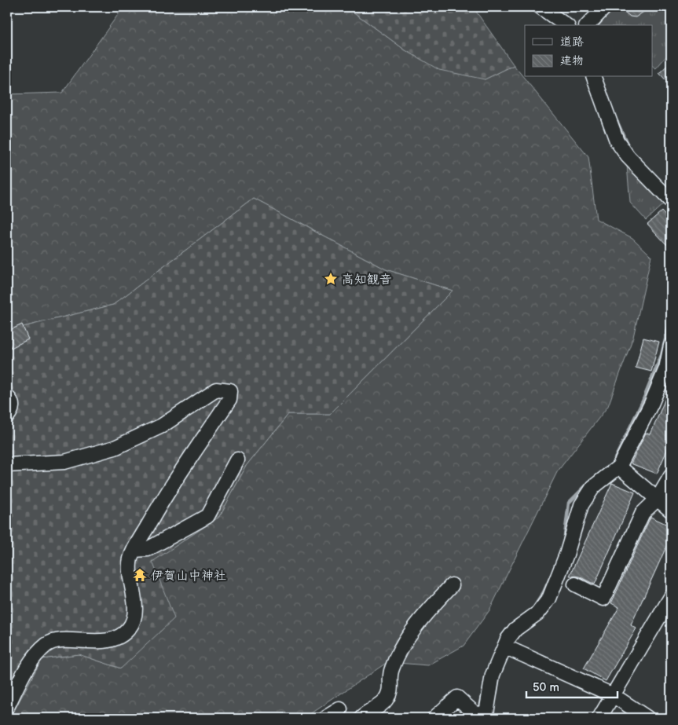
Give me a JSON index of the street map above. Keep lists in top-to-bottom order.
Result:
{
  "places": {
    "place": ["高知観音"],
    "temple": ["伊賀山中神社"]
  },
  "legend": ["道路", "建物"],
  "scale_bar": "50 m"
}
